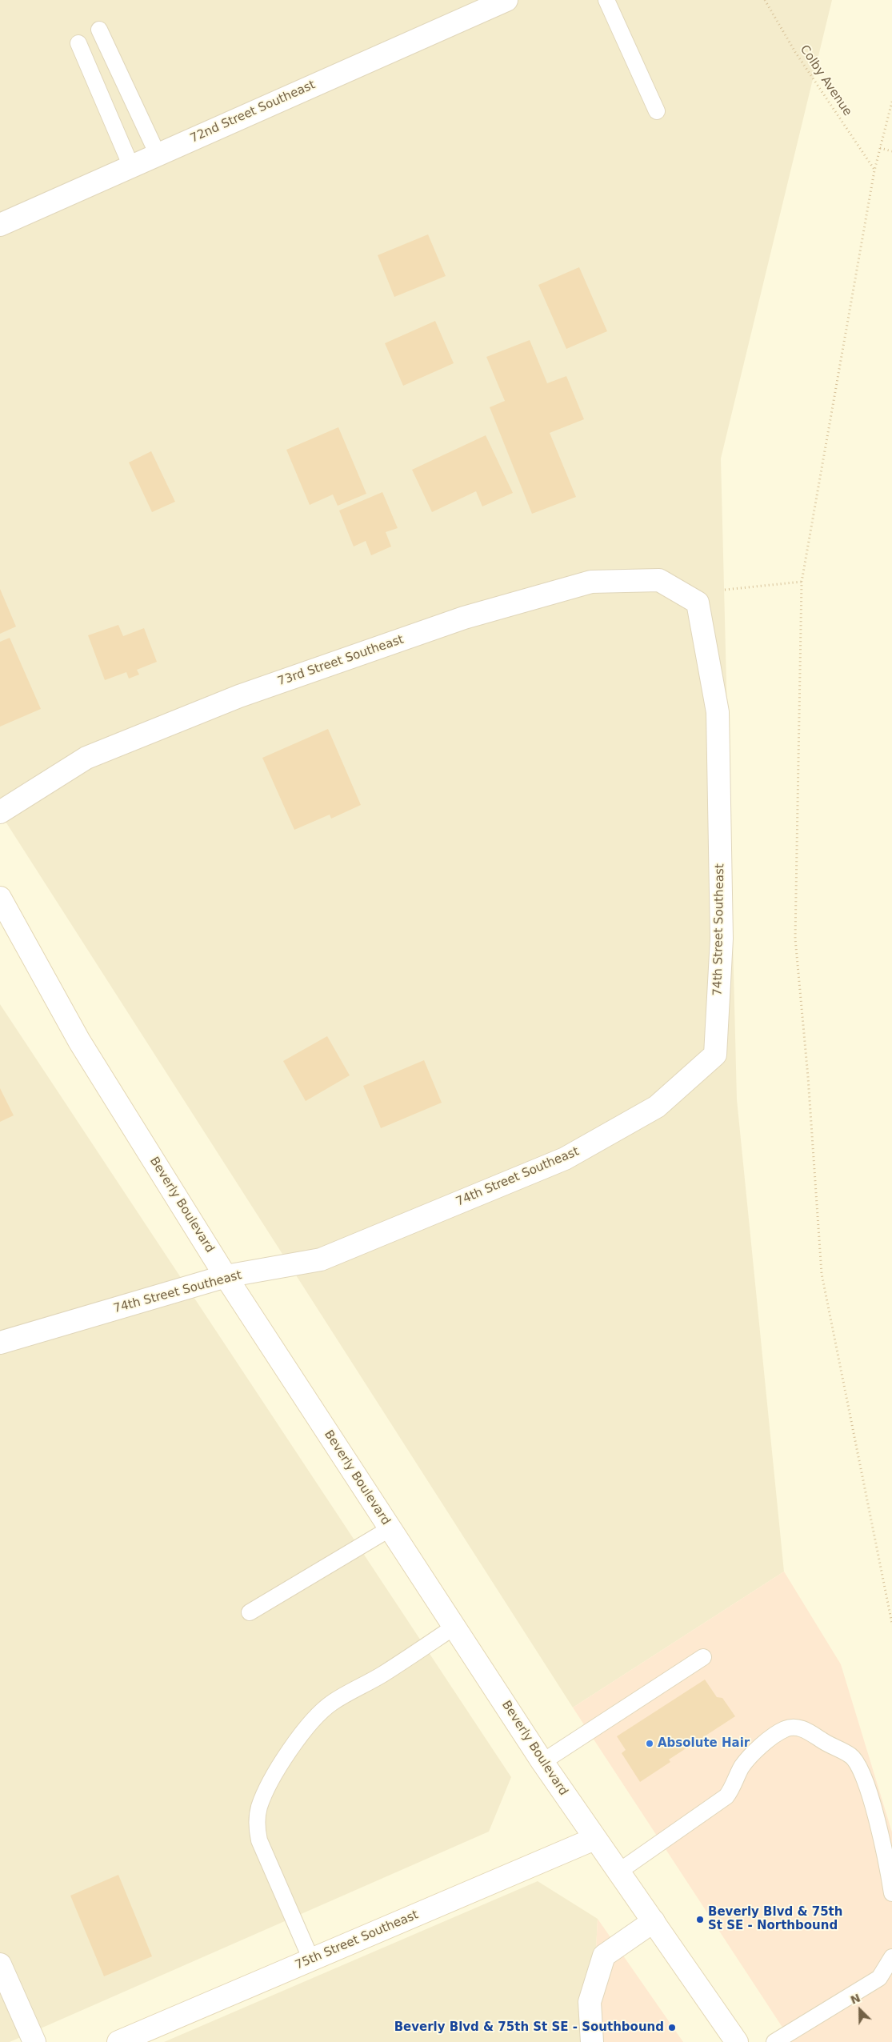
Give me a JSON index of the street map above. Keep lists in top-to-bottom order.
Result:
{
  "streets": {
    "street": [
      "72nd Street Southeast",
      "73rd Street Southeast",
      "74th Street Southeast",
      "Beverly Boulevard",
      "75th Street Southeast"
    ],
    "path": ["Colby Avenue"]
  },
  "crossings": [
    ["73rd Street Southeast", "74th Street Southeast"],
    ["74th Street Southeast", "Beverly Boulevard"],
    ["Beverly Boulevard", "75th Street Southeast"]
  ],
  "places": ["Absolute Hair", "Beverly Blvd & 75th St SE - Northbound", "Beverly Blvd & 75th St SE - Southbound"],
  "north": "top left"
}
